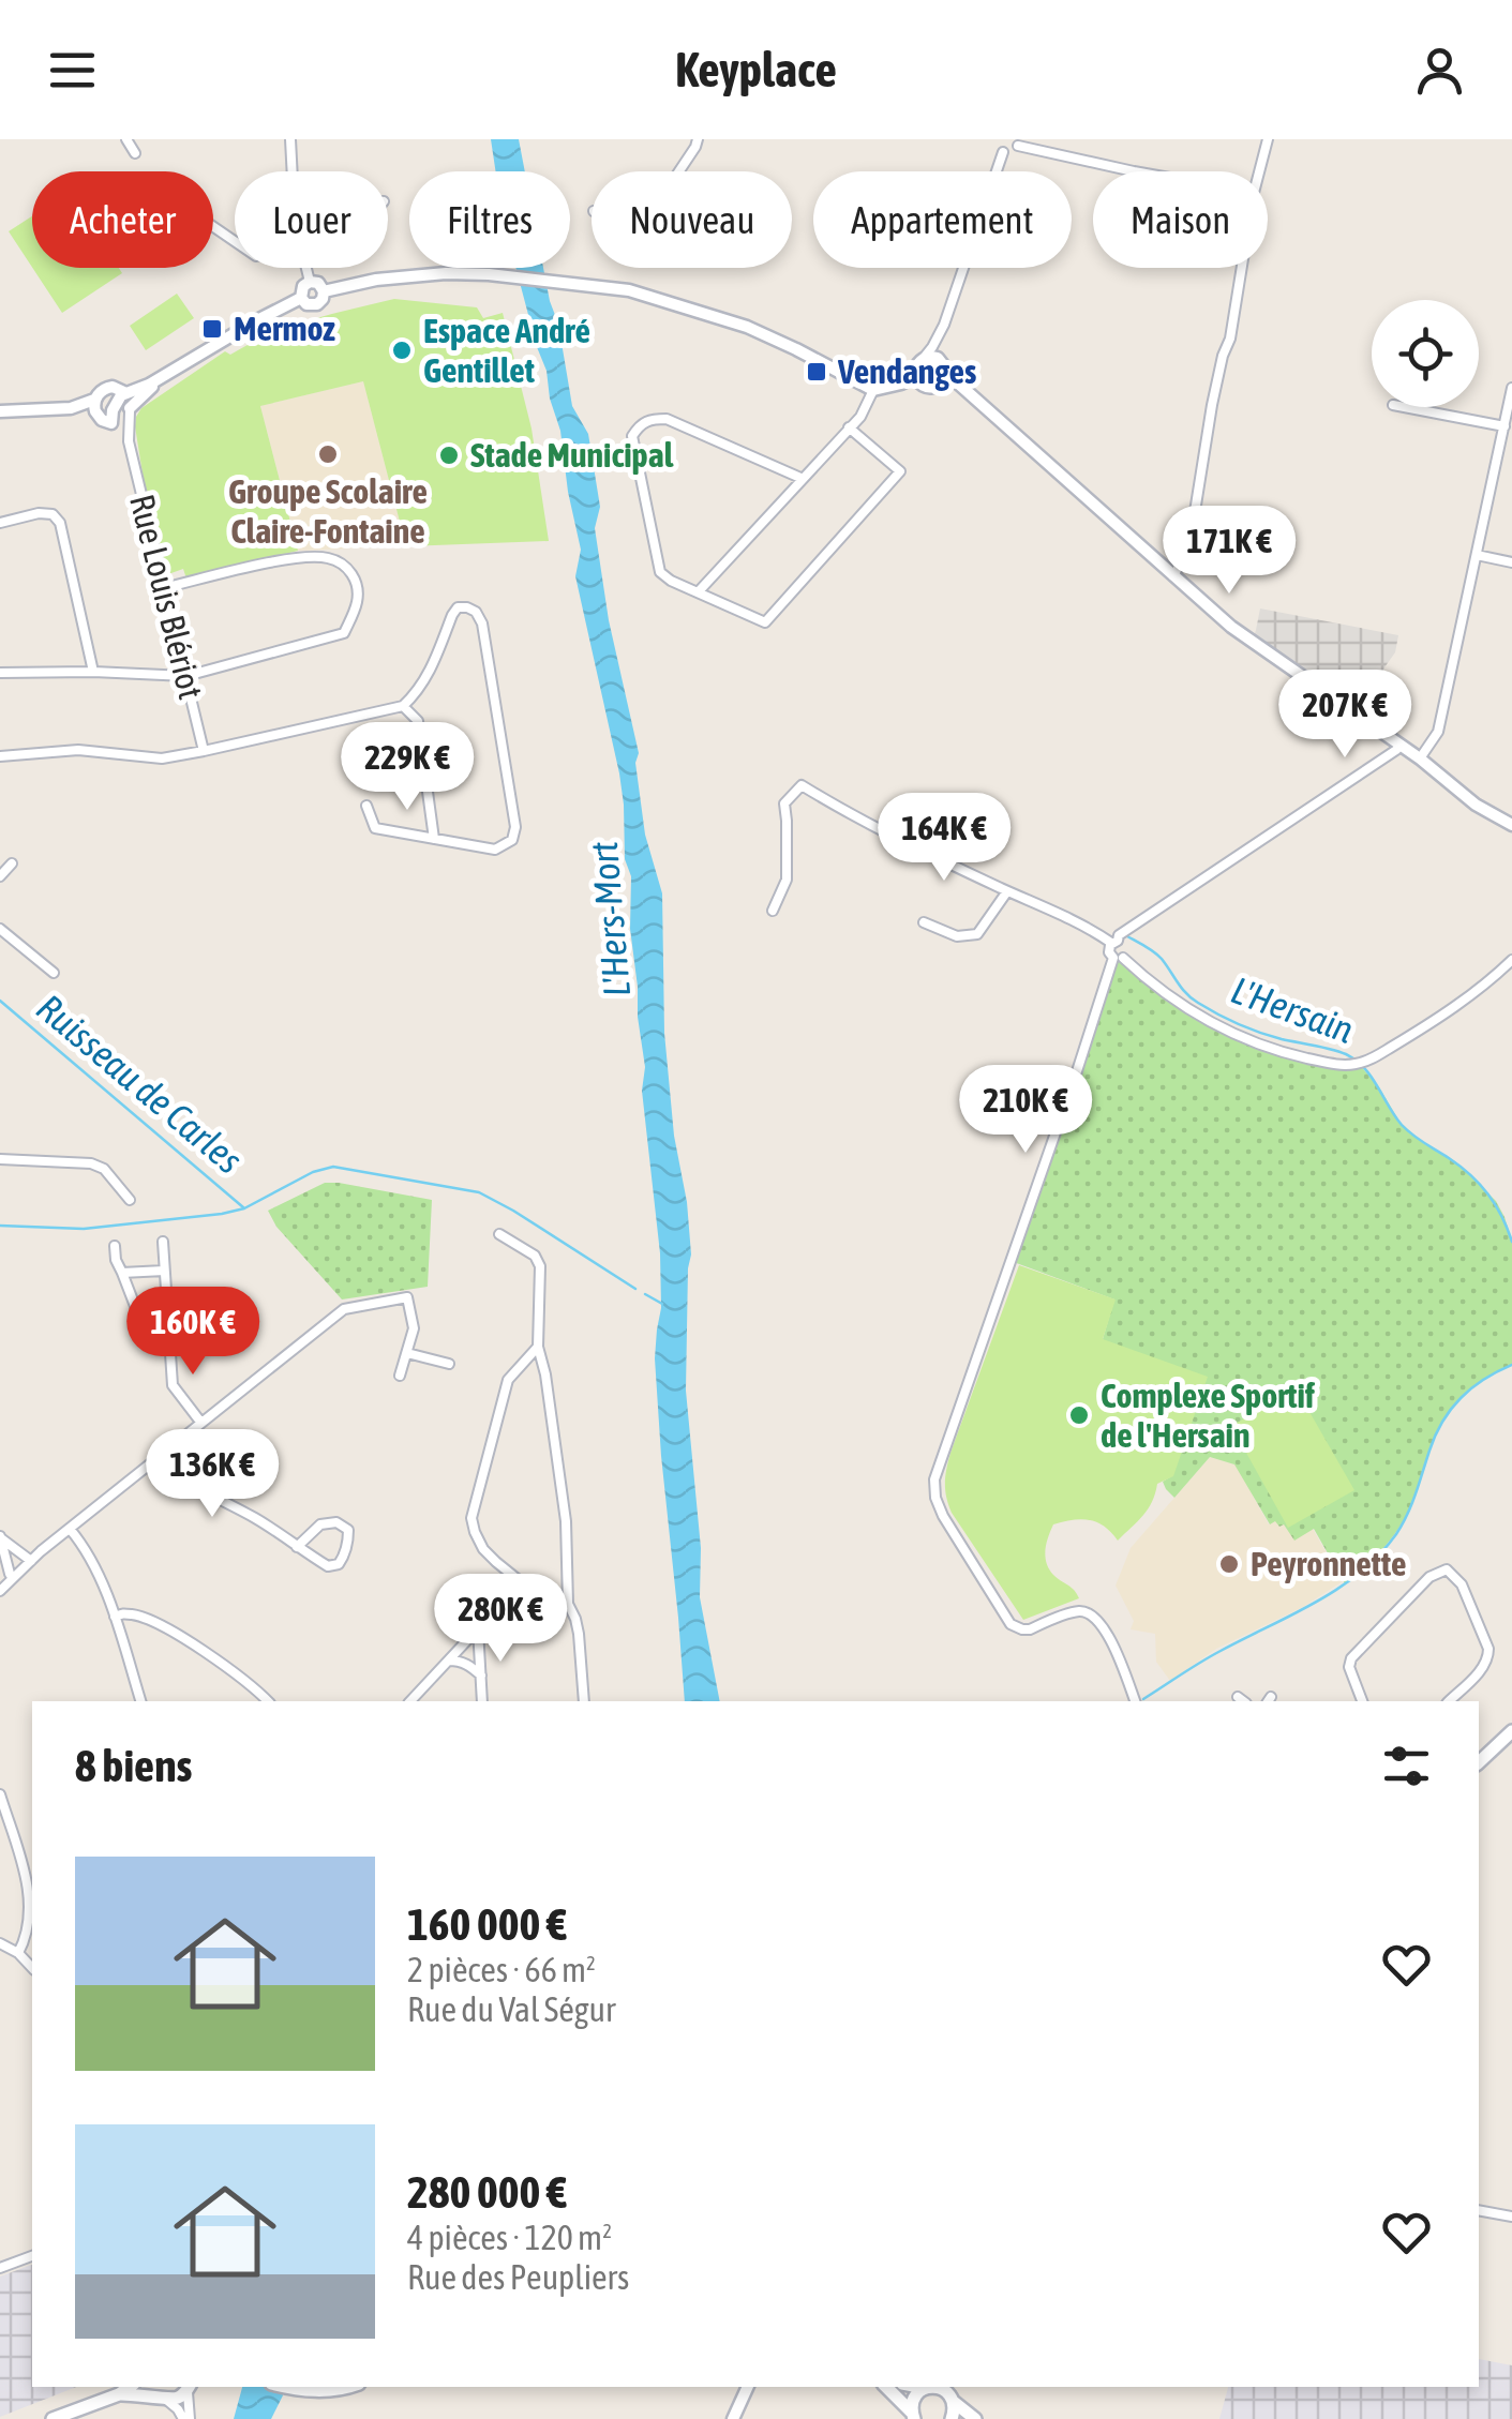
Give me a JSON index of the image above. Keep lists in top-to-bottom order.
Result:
{
  "streets": {
    "street": ["Rue Louis Blériot"]
  },
  "water": ["L'Hers-Mort", "L'Hersain", "Ruisseau de Carles"],
  "places": {
    "transit": ["Mermoz", "Vendanges"],
    "other": [
      "Espace André Gentillet",
      "Groupe Scolaire Claire-Fontaine",
      "Stade Municipal",
      "Complexe Sportif de l'Hersain",
      "Peyronnette"
    ]
  },
  "page": {
    "header": "Keyplace",
    "chip": [
      "Acheter",
      "Louer",
      "Filtres",
      "Nouveau",
      "Appartement",
      "Maison"
    ],
    "price": [
      "171K €",
      "207K €",
      "229K €",
      "164K €",
      "210K €",
      "160K €",
      "136K €",
      "280K €"
    ],
    "heading": "8 biens",
    "list": [
      {
        "name": "160 000 €",
        "note": "2 pièces · 66 m² · Rue du Val Ségur"
      },
      {
        "name": "280 000 €",
        "note": "4 pièces · 120 m² · Rue des Peupliers"
      }
    ]
  }
}
